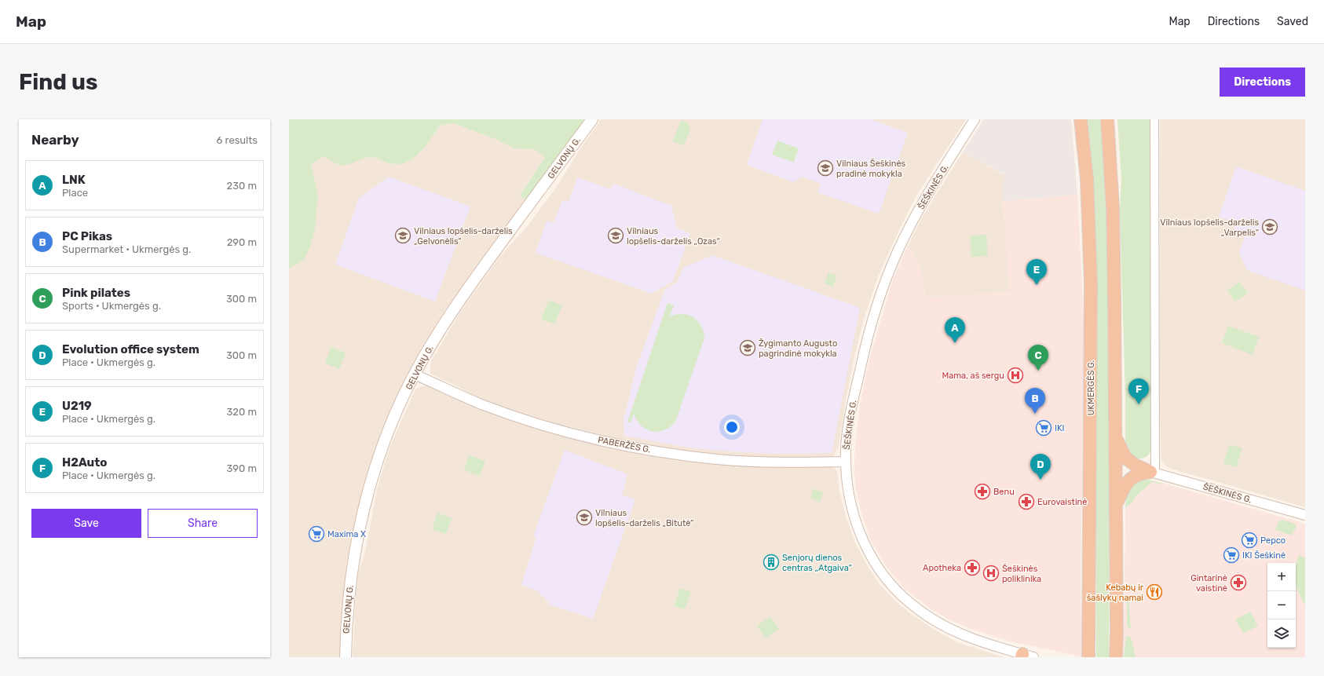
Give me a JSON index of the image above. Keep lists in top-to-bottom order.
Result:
{
  "streets": {
    "highway": ["UKMERGĖS G."],
    "main road": ["GELVONŲ G."],
    "street": ["ŠEŠKINĖS G.", "PABERŽĖS G."]
  },
  "crossings": [
    ["GELVONŲ G.", "PABERŽĖS G."],
    ["ŠEŠKINĖS G.", "PABERŽĖS G."]
  ],
  "places": {
    "school or university": [
      "Vilniaus Šeškinės pradinė mokykla",
      "Vilniaus lopšelis-darželis „Varpelis“",
      "Vilniaus lopšelis-darželis „Gelvonėlis“",
      "Vilniaus lopšelis-darželis „Ozas“",
      "Žygimanto Augusto pagrindinė mokykla",
      "Vilniaus lopšelis-darželis „Bitutė“"
    ],
    "hospital": ["Mama, aš sergu", "Šeškinės poliklinika"],
    "supermarket": [
      "IKI",
      "Maxima X",
      "Pepco",
      "IKI Šeškinė"
    ],
    "pharmacy": [
      "Benu",
      "Eurovaistinė",
      "Apotheka",
      "Gintarinė vaistinė"
    ],
    "building": ["Senjorų dienos centras „Atgaiva“"],
    "restaurant": ["Kebabų ir šašlykų namai"]
  },
  "page": {
    "header": "Map",
    "nav": ["Map", "Directions", "Saved"],
    "buttons": [
      "Directions",
      ["Save", "Share"]
    ],
    "title": "Find us",
    "heading": ["Nearby", "6 results"],
    "list": [
      {
        "mark": "A",
        "name": "LNK",
        "note": "Place",
        "value": "230 m"
      },
      {
        "mark": "B",
        "name": "PC Pikas",
        "note": "Supermarket · Ukmergės g.",
        "value": "290 m"
      },
      {
        "mark": "C",
        "name": "Pink pilates",
        "note": "Sports · Ukmergės g.",
        "value": "300 m"
      },
      {
        "mark": "D",
        "name": "Evolution office system",
        "note": "Place · Ukmergės g.",
        "value": "300 m"
      },
      {
        "mark": "E",
        "name": "U219",
        "note": "Place · Ukmergės g.",
        "value": "320 m"
      },
      {
        "mark": "F",
        "name": "H2Auto",
        "note": "Place · Ukmergės g.",
        "value": "390 m"
      }
    ],
    "pins": [
      "E",
      "A",
      "C",
      "F",
      "B",
      "D"
    ],
    "map_buttons": ["+", "−"]
  }
}
